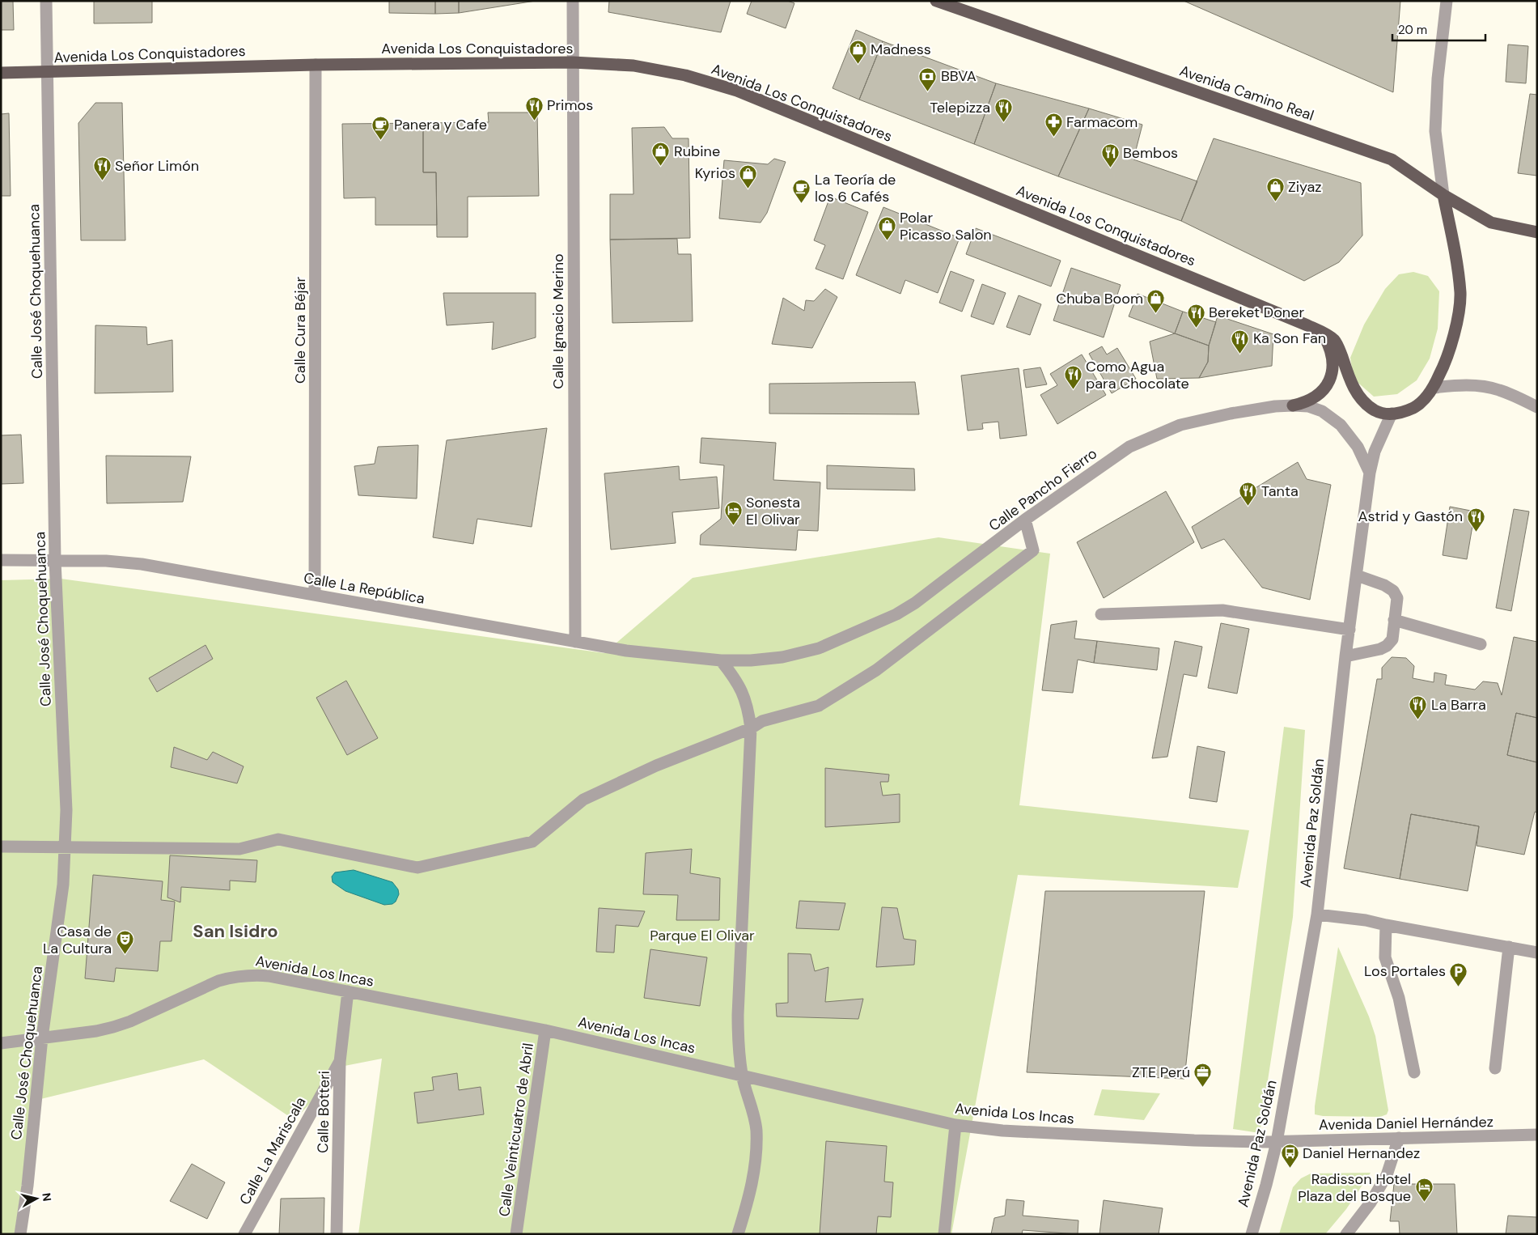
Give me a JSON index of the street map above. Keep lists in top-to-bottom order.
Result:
{
  "streets": {
    "main road": ["Avenida Los Conquistadores", "Avenida Camino Real"],
    "street": [
      "Calle José Choquehuanca",
      "Calle Ignacio Merino",
      "Calle Cura Béjar",
      "Calle Pancho Fierro",
      "Calle La República",
      "Avenida Paz Soldán",
      "Avenida Los Incas",
      "Calle Botteri",
      "Avenida Daniel Hernández",
      "Calle Veinticuatro de Abril",
      "Calle La Mariscala"
    ]
  },
  "crossings": [
    ["Avenida Los Conquistadores", "Calle José Choquehuanca"],
    ["Avenida Los Conquistadores", "Calle Ignacio Merino"],
    ["Avenida Los Conquistadores", "Calle Cura Béjar"],
    ["Avenida Los Conquistadores", "Avenida Paz Soldán"],
    ["Calle José Choquehuanca", "Calle La República"],
    ["Calle José Choquehuanca", "Avenida Los Incas"],
    ["Calle Ignacio Merino", "Calle La República"],
    ["Calle Cura Béjar", "Calle La República"],
    ["Calle Pancho Fierro", "Calle La República"],
    ["Calle Pancho Fierro", "Avenida Paz Soldán"],
    ["Avenida Paz Soldán", "Avenida Los Incas"],
    ["Avenida Paz Soldán", "Avenida Daniel Hernández"],
    ["Avenida Los Incas", "Calle Botteri"],
    ["Avenida Los Incas", "Avenida Daniel Hernández"],
    ["Avenida Los Incas", "Calle Veinticuatro de Abril"],
    ["Calle Botteri", "Calle La Mariscala"]
  ],
  "districts": ["San Isidro"],
  "parks": ["Parque El Olivar"],
  "places": {
    "shop": [
      "Madness",
      "Rubine",
      "Kyrios",
      "Ziyaz",
      "Polar Picasso Salon",
      "Chuba Boom"
    ],
    "bank": ["BBVA"],
    "restaurant": [
      "Primos",
      "Telepizza",
      "Bembos",
      "Señor Limón",
      "Bereket Doner",
      "Ka Son Fan",
      "Como Agua para Chocolate",
      "Tanta",
      "Astrid y Gastón",
      "La Barra"
    ],
    "pharmacy": ["Farmacom"],
    "cafe": ["Panera y Cafe", "La Teoría de los 6 Cafés"],
    "hotel": ["Sonesta El Olivar", "Radisson Hotel Plaza del Bosque"],
    "theatre": ["Casa de La Cultura"],
    "parking": ["Los Portales"],
    "office": ["ZTE Perú"],
    "bus stop": ["Daniel Hernandez"]
  },
  "scale_bar": "20 m",
  "north": "right"
}
